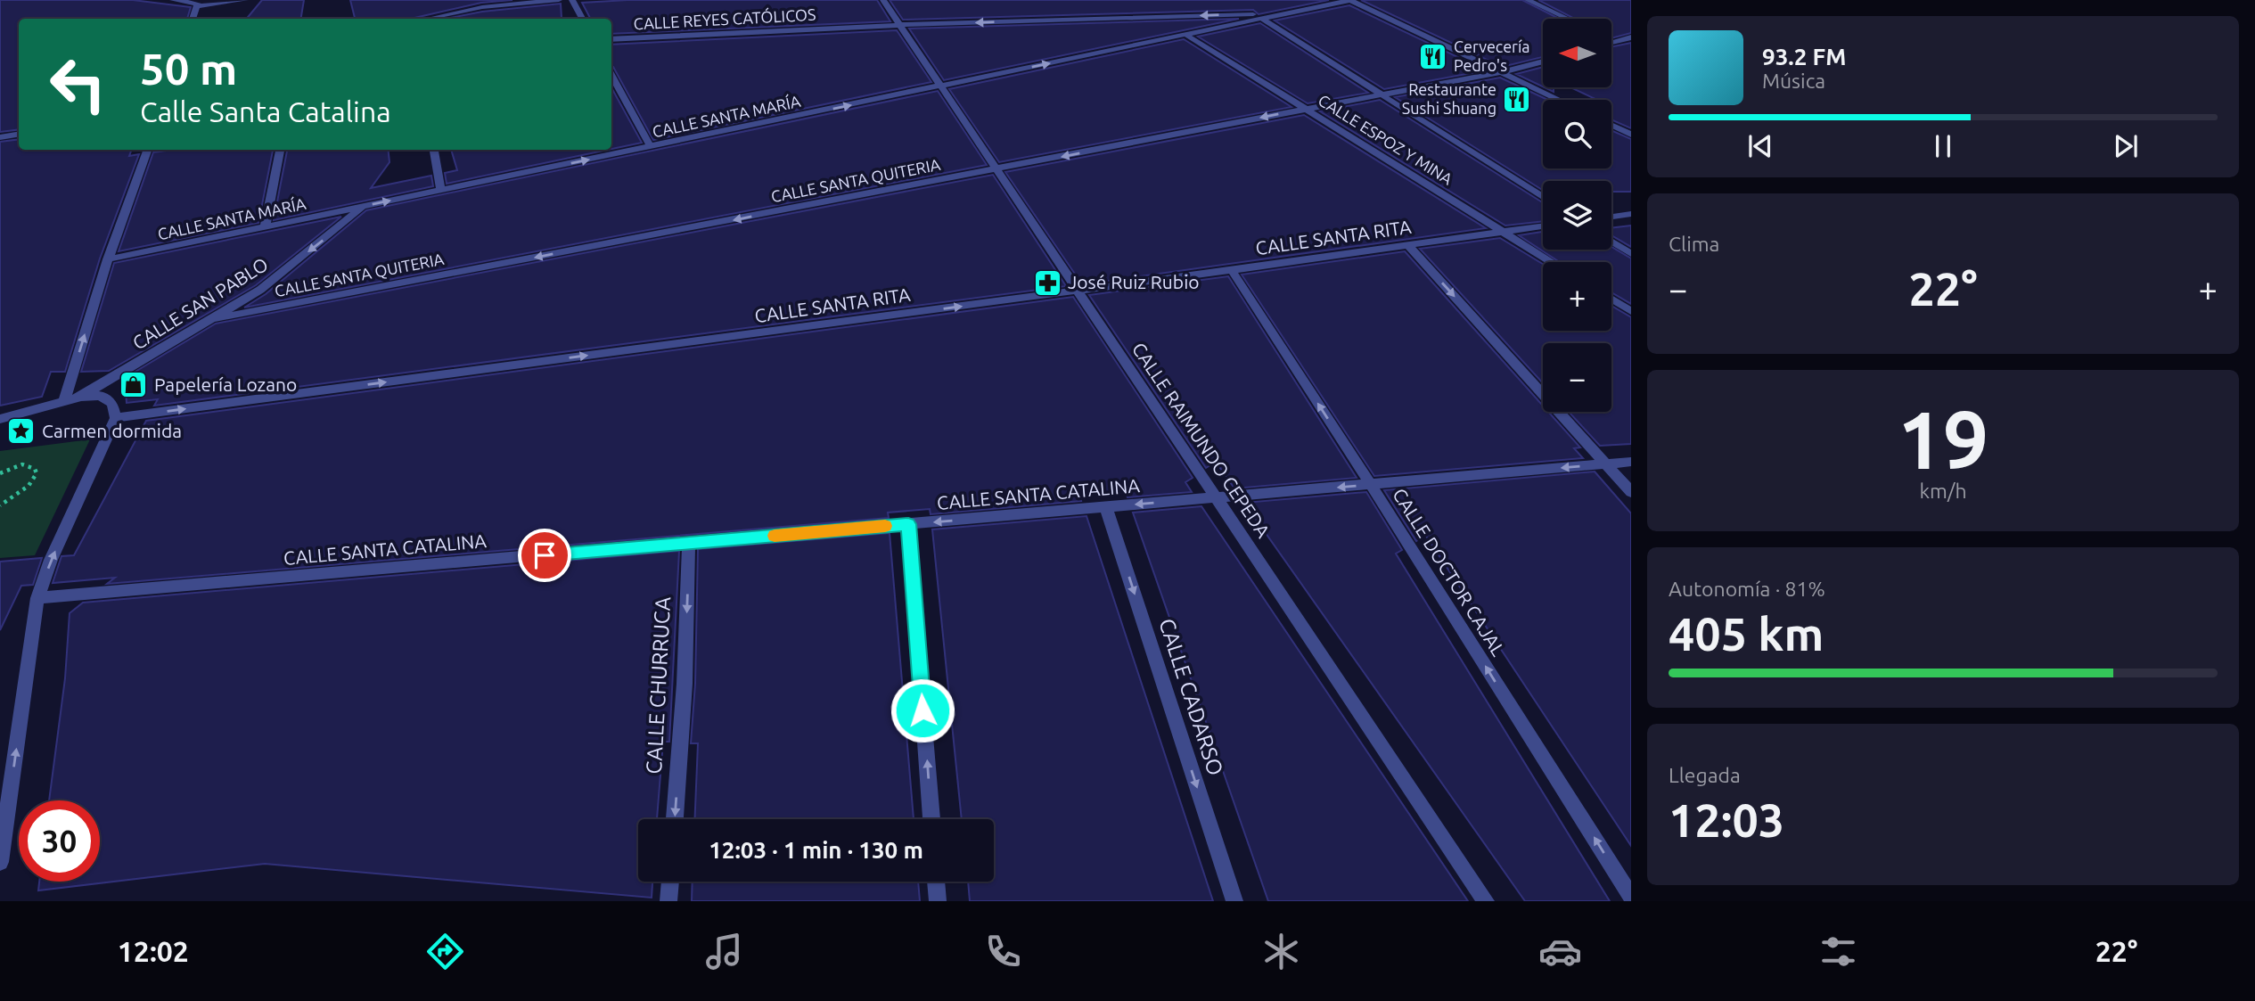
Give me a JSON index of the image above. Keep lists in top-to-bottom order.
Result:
{
  "streets": {
    "street": [
      "CALLE REYES CATÓLICOS",
      "CALLE SANTA MARÍA",
      "CALLE ESPOZ Y MINA",
      "CALLE SANTA QUITERIA",
      "CALLE SANTA RITA",
      "CALLE SAN PABLO",
      "CALLE RAIMUNDO CEPEDA",
      "CALLE SANTA CATALINA",
      "CALLE DOCTOR CAJAL",
      "CALLE CHURRUCA",
      "CALLE CADARSO"
    ]
  },
  "crossings": [
    ["CALLE REYES CATÓLICOS", "CALLE SANTA MARÍA"],
    ["CALLE REYES CATÓLICOS", "CALLE RAIMUNDO CEPEDA"],
    ["CALLE SANTA MARÍA", "CALLE ESPOZ Y MINA"],
    ["CALLE SANTA MARÍA", "CALLE SAN PABLO"],
    ["CALLE SANTA MARÍA", "CALLE RAIMUNDO CEPEDA"],
    ["CALLE ESPOZ Y MINA", "CALLE SANTA QUITERIA"],
    ["CALLE ESPOZ Y MINA", "CALLE SANTA RITA"],
    ["CALLE SANTA QUITERIA", "CALLE SAN PABLO"],
    ["CALLE SANTA QUITERIA", "CALLE RAIMUNDO CEPEDA"],
    ["CALLE SANTA RITA", "CALLE RAIMUNDO CEPEDA"],
    ["CALLE SANTA RITA", "CALLE DOCTOR CAJAL"],
    ["CALLE RAIMUNDO CEPEDA", "CALLE SANTA CATALINA"],
    ["CALLE SANTA CATALINA", "CALLE DOCTOR CAJAL"],
    ["CALLE SANTA CATALINA", "CALLE CHURRUCA"],
    ["CALLE SANTA CATALINA", "CALLE CADARSO"]
  ],
  "one_way": [
    "CALLE REYES CATÓLICOS",
    "CALLE SANTA MARÍA",
    "CALLE SANTA QUITERIA",
    "CALLE SANTA RITA",
    "CALLE SAN PABLO",
    "CALLE SANTA CATALINA",
    "CALLE DOCTOR CAJAL",
    "CALLE CHURRUCA",
    "CALLE CADARSO"
  ],
  "places": {
    "restaurant": ["Cervecería Pedro's", "Restaurante Sushi Shuang"],
    "pharmacy": ["José Ruiz Rubio"],
    "shop": ["Papelería Lozano"],
    "place": ["Carmen dormida"]
  },
  "north": "left",
  "page": {
    "map_buttons": ["+", "−"],
    "turn": ["50 m", "Calle Santa Catalina"],
    "song": ["93.2 FM", "Música"],
    "tile": [
      "Clima",
      ["19", "km/h"],
      ["Autonomía · 81%", "405 km"],
      ["Llegada", "12:03"]
    ],
    "heat": ["−", "22°", "+"],
    "limit": "30",
    "trip": "12:03 · 1 min · 130 m",
    "tabs": ["12:02", "22°"]
  }
}
